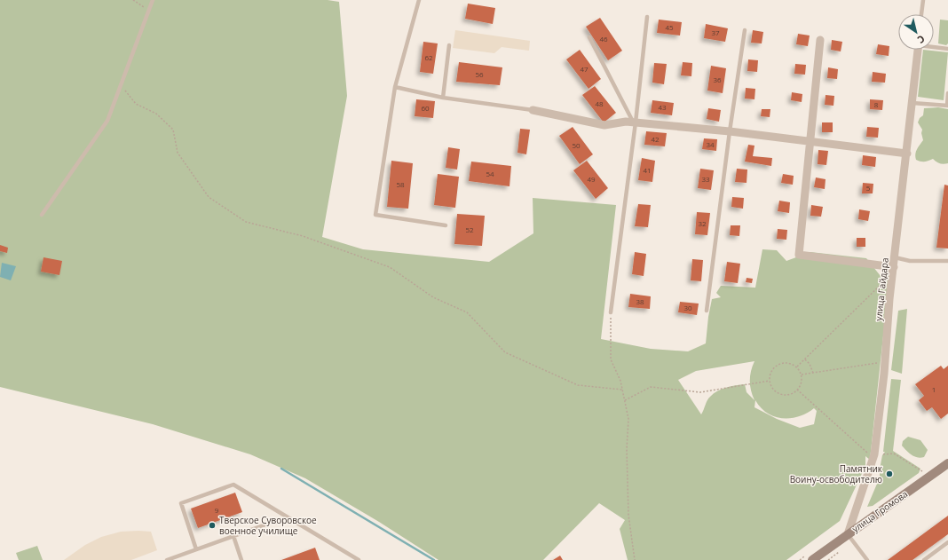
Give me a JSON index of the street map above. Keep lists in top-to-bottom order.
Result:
{
  "streets": {
    "street": ["улица Гайдара", "улица Громова"]
  },
  "crossings": [
    ["улица Гайдара", "улица Громова"]
  ],
  "places": ["Памятник Воину-освободителю", "Тверское Суворовское военное училище"],
  "house_numbers": [
    "45",
    "37",
    "46",
    "62",
    "47",
    "56",
    "36",
    "48",
    "8",
    "43",
    "60",
    "42",
    "34",
    "50",
    "41",
    "54",
    "49",
    "33",
    "58",
    "5",
    "32",
    "52",
    "38",
    "30",
    "1",
    "9"
  ],
  "north": "bottom right"
}
